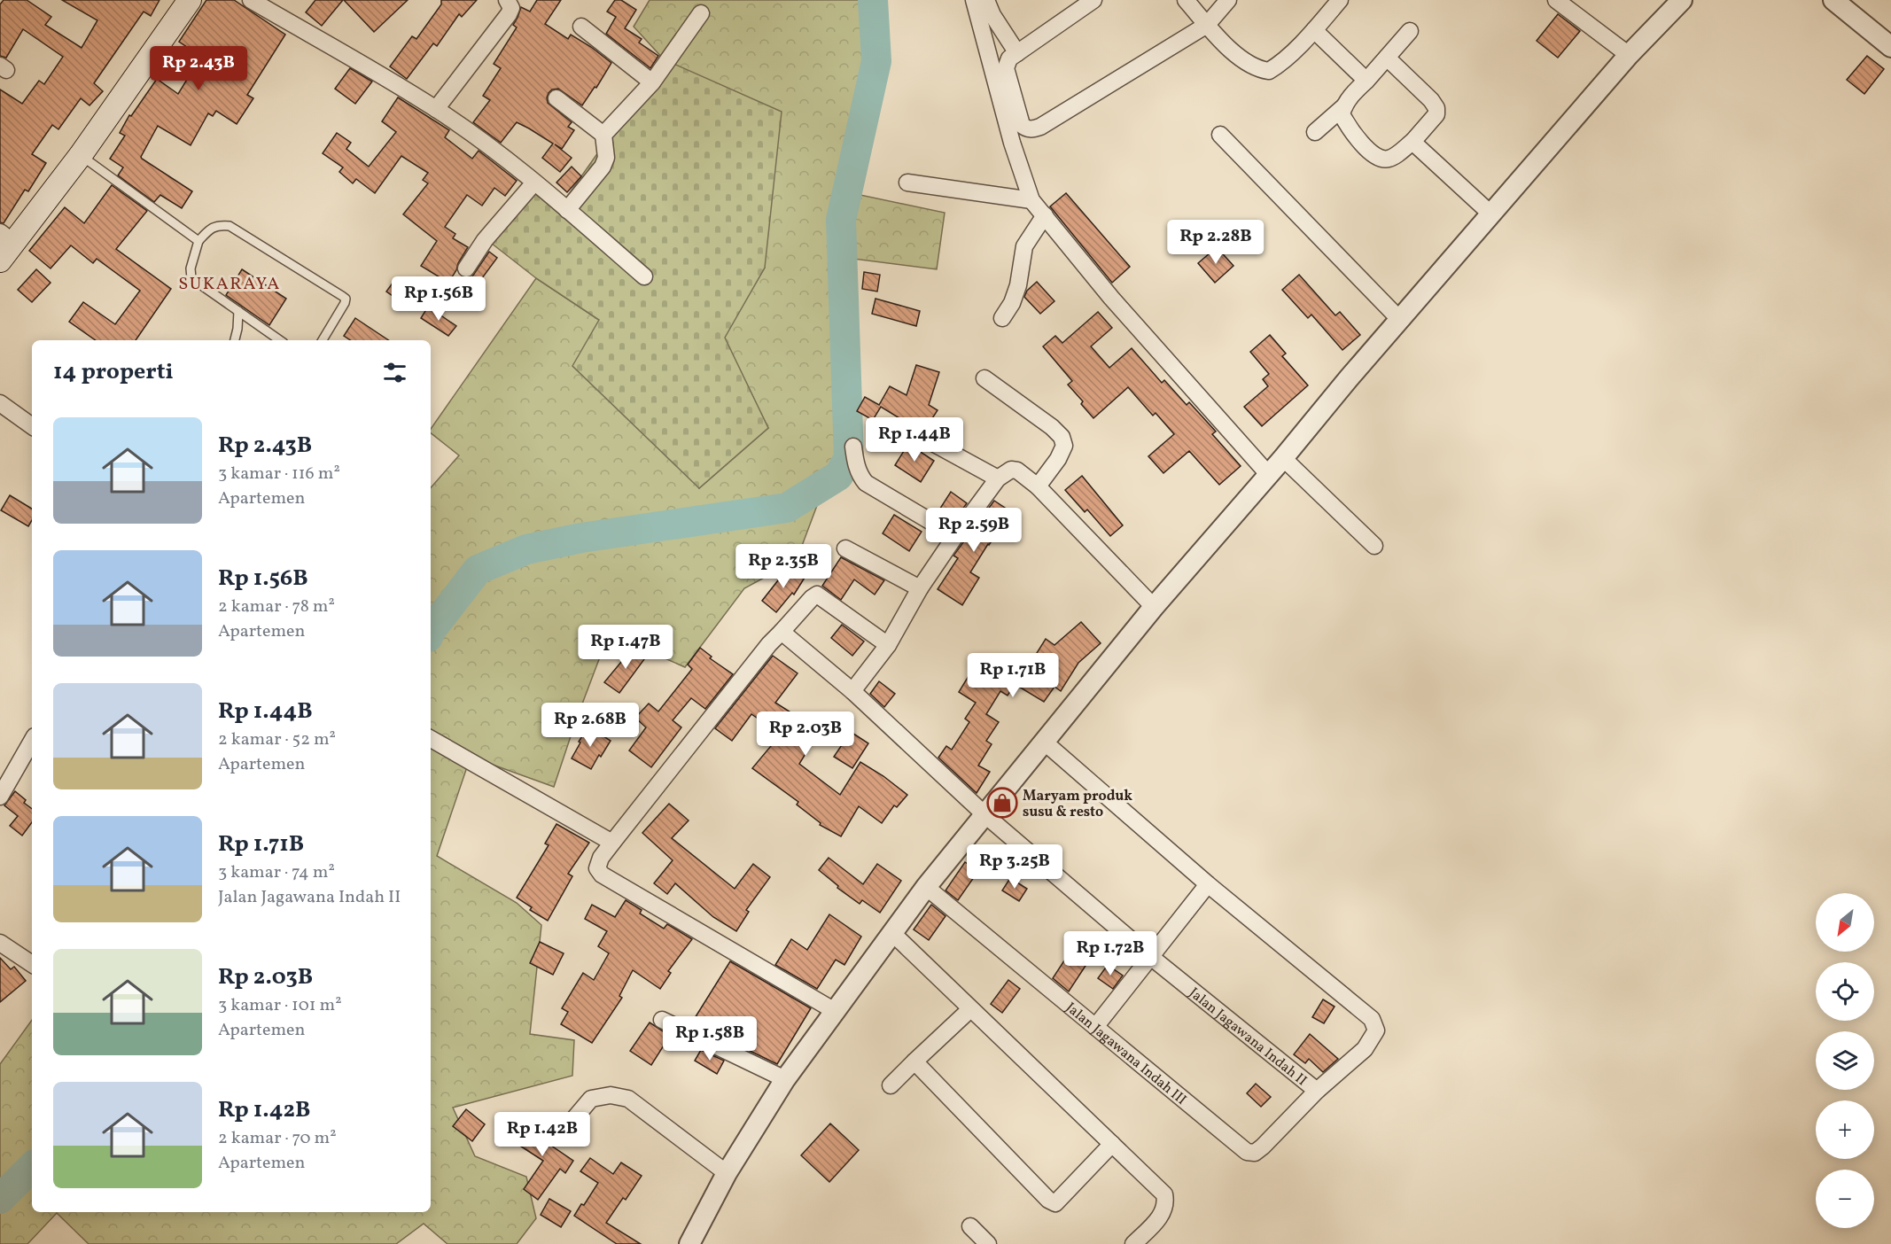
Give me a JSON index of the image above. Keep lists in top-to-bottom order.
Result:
{
  "streets": {
    "street": ["Jalan Jagawana Indah II", "Jalan Jagawana Indah III"]
  },
  "crossings": [
    ["Jalan Jagawana Indah II", "Jalan Jagawana Indah III"]
  ],
  "districts": ["SUKARAYA"],
  "places": {
    "shop": ["Maryam produk susu & resto"]
  },
  "north": "bottom left",
  "page": {
    "price": [
      "Rp 2.43B",
      "Rp 2.28B",
      "Rp 1.56B",
      "Rp 1.44B",
      "Rp 2.59B",
      "Rp 2.35B",
      "Rp 1.47B",
      "Rp 1.71B",
      "Rp 2.68B",
      "Rp 2.03B",
      "Rp 3.25B",
      "Rp 1.72B",
      "Rp 1.58B",
      "Rp 1.42B"
    ],
    "heading": "14 properti",
    "list": [
      {
        "name": "Rp 2.43B",
        "note": "3 kamar · 116 m² · Apartemen"
      },
      {
        "name": "Rp 1.56B",
        "note": "2 kamar · 78 m² · Apartemen"
      },
      {
        "name": "Rp 1.44B",
        "note": "2 kamar · 52 m² · Apartemen"
      },
      {
        "name": "Rp 1.71B",
        "note": "3 kamar · 74 m² · Jalan Jagawana Indah II"
      },
      {
        "name": "Rp 2.03B",
        "note": "3 kamar · 101 m² · Apartemen"
      },
      {
        "name": "Rp 1.42B",
        "note": "2 kamar · 70 m² · Apartemen"
      }
    ],
    "map_buttons": ["+", "−"]
  }
}
